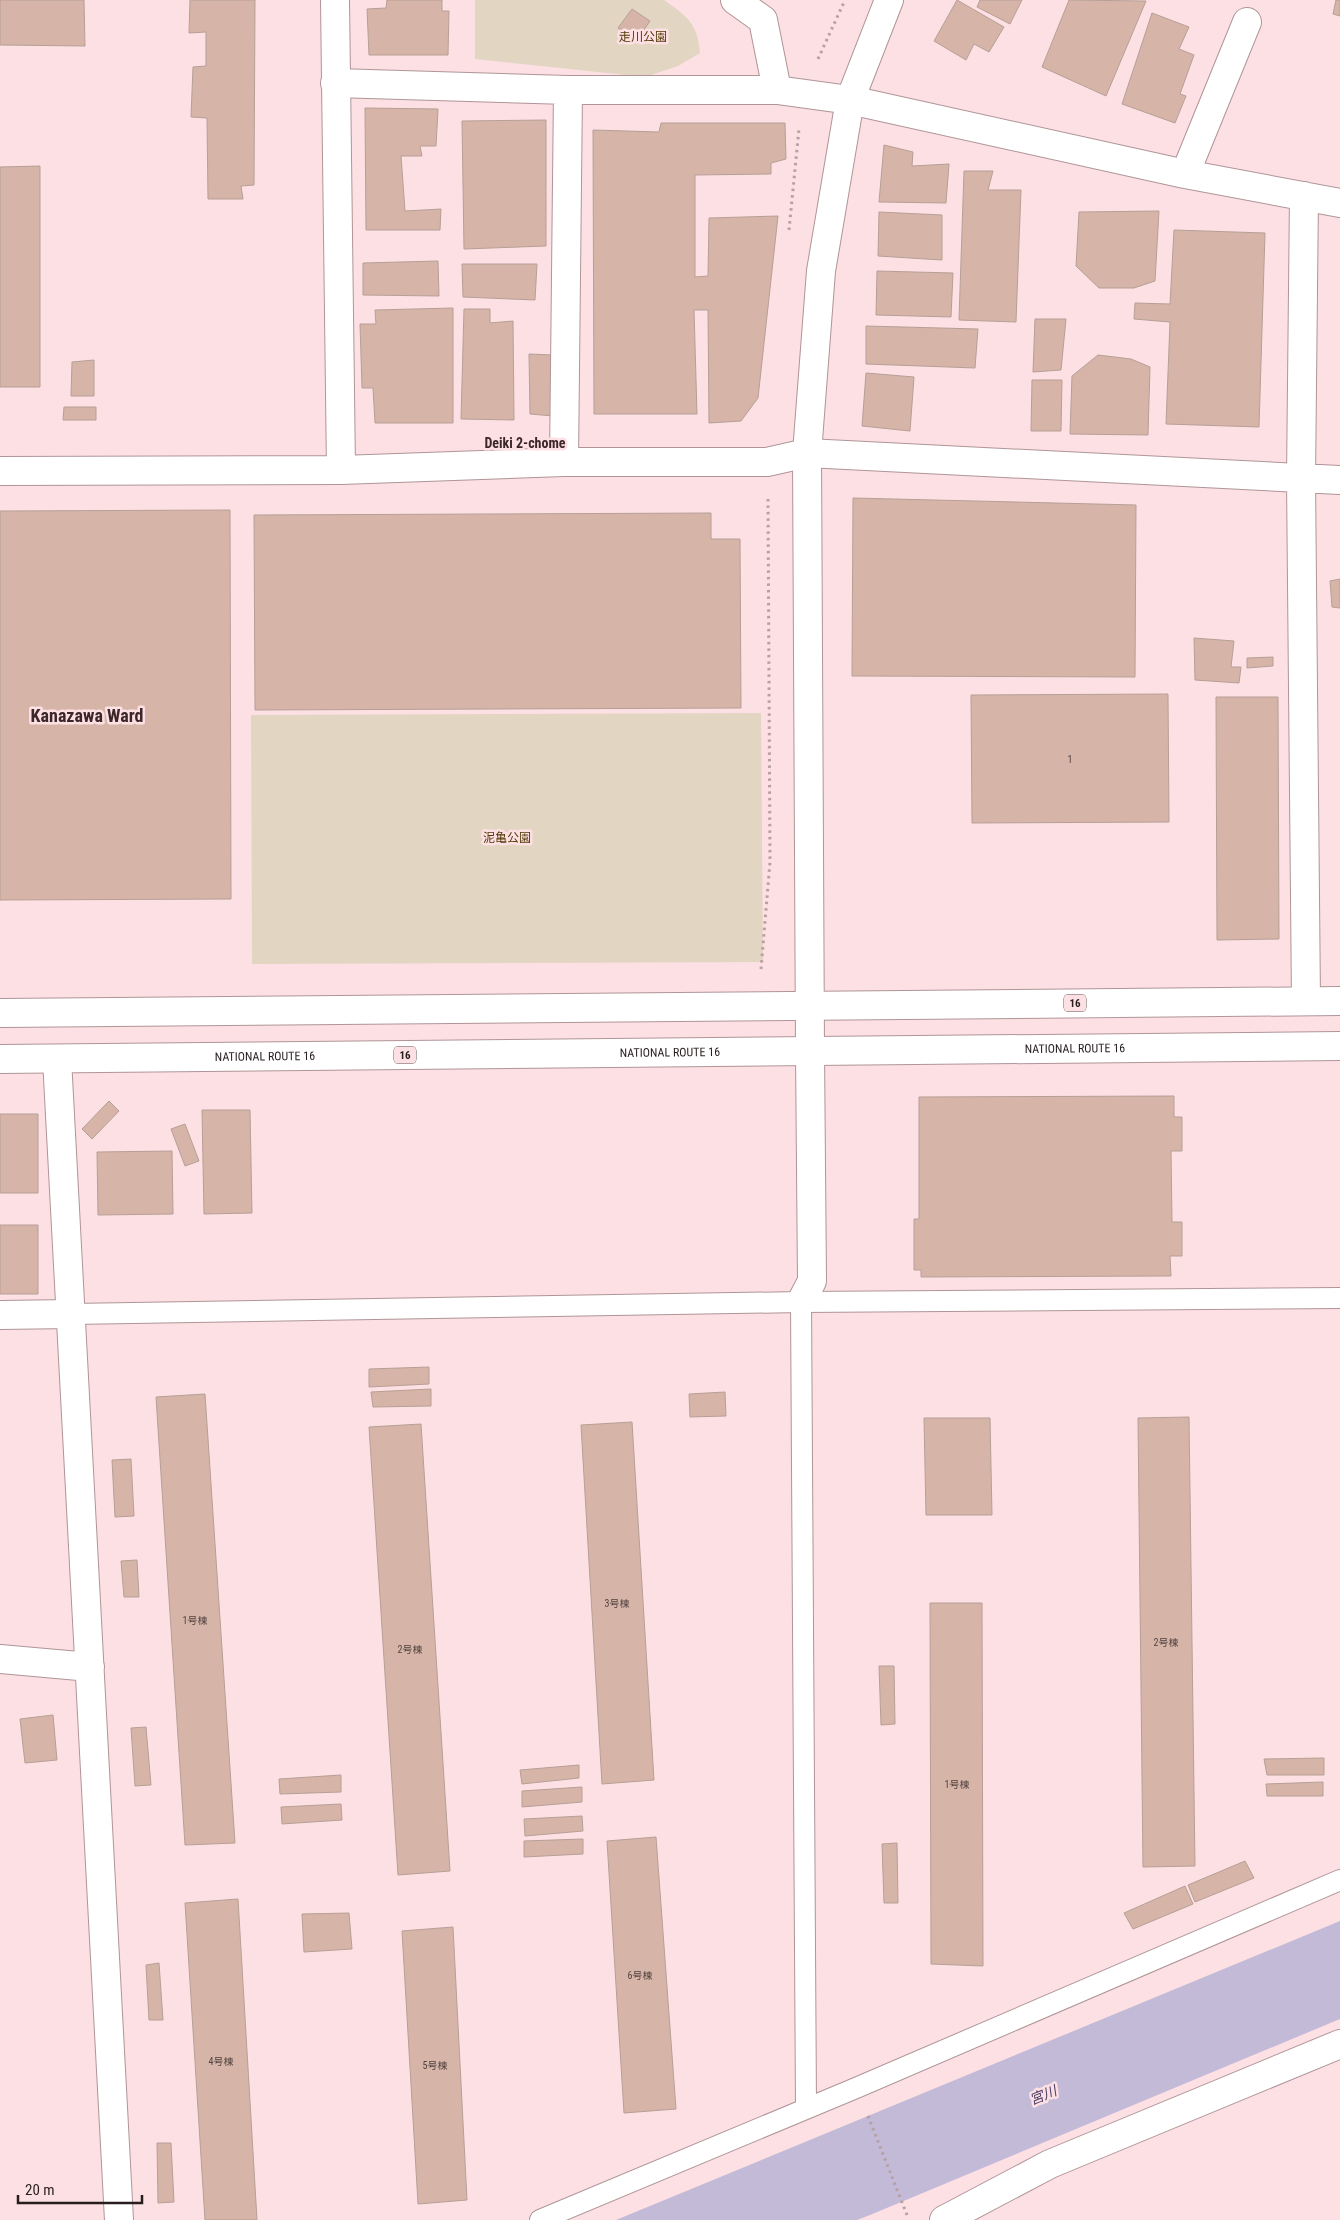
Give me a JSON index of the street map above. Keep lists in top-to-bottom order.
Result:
{
  "streets": {
    "main road": ["16", "NATIONAL ROUTE 16"]
  },
  "districts": ["Deiki 2-chome", "Kanazawa Ward"],
  "water": ["宮川"],
  "parks": ["走川公園", "泥亀公園"],
  "house_numbers": [
    "1",
    "3号棟",
    "1号棟",
    "2号棟",
    "2号棟",
    "1号棟",
    "6号棟",
    "4号棟",
    "5号棟"
  ],
  "scale_bar": "20 m"
}
